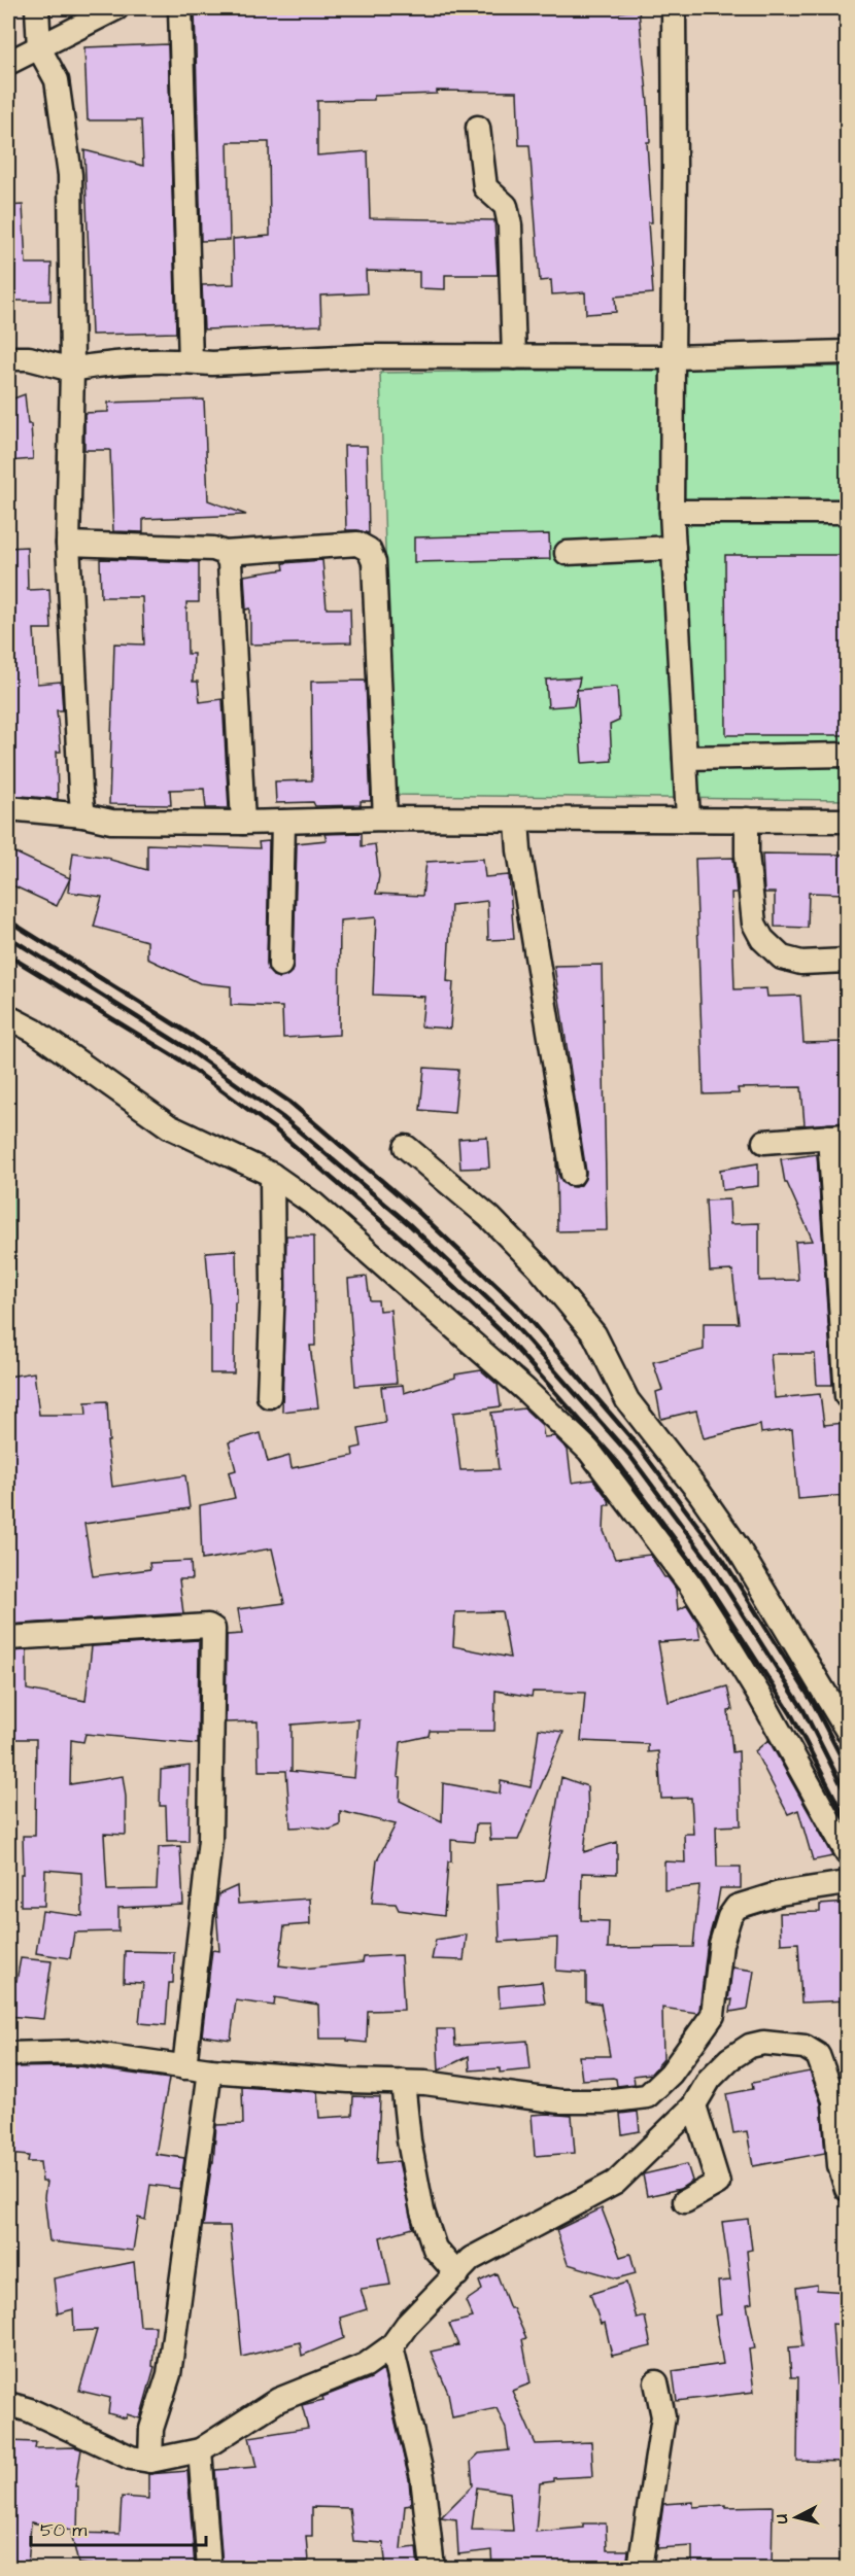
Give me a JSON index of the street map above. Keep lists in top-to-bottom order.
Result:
{
  "scale_bar": "50 m",
  "north": "left"
}
